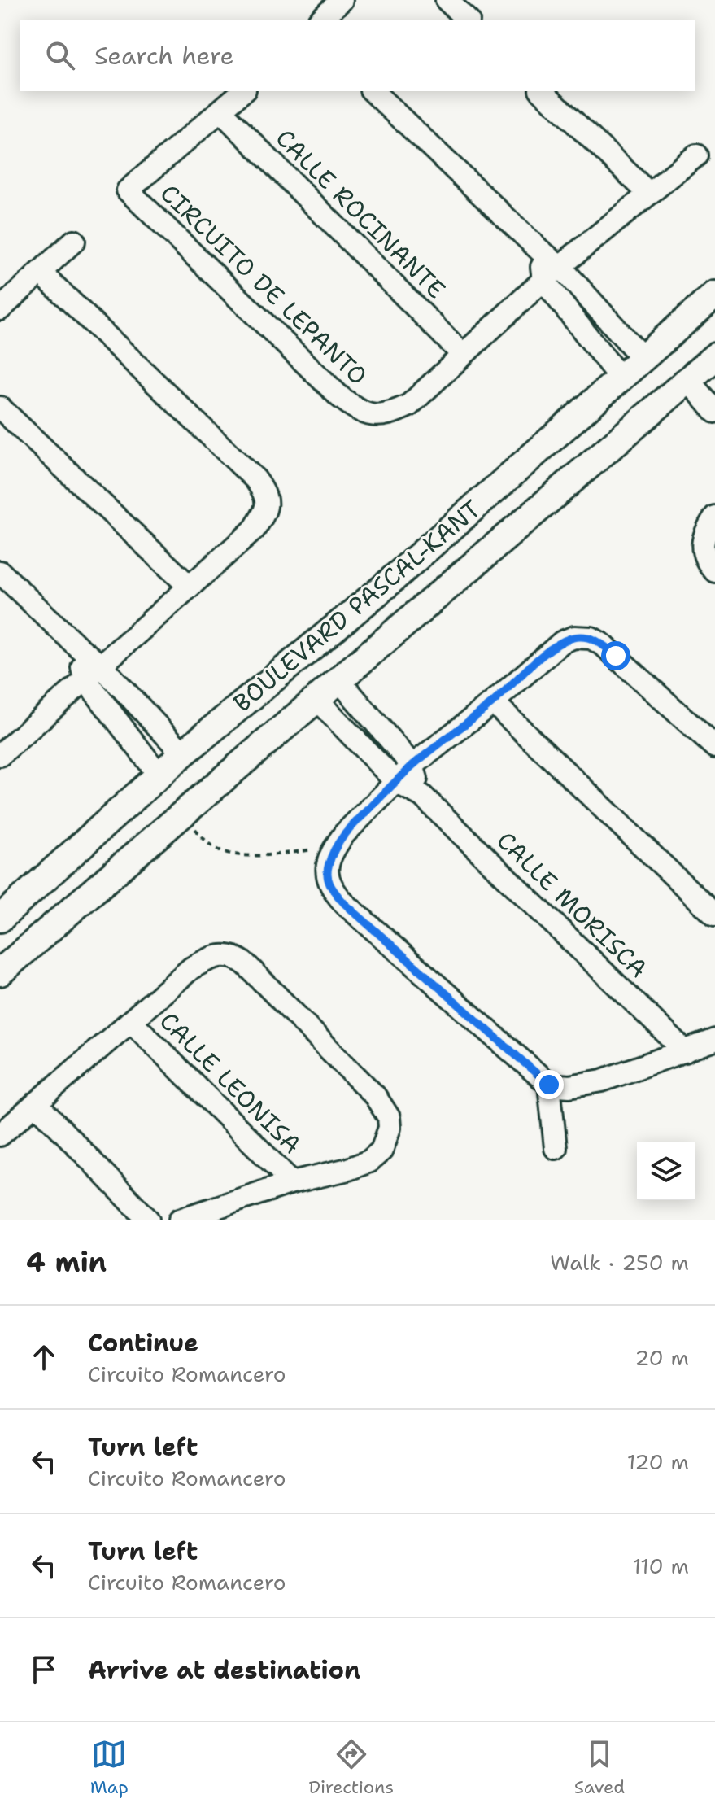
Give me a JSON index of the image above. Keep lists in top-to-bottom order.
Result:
{
  "streets": {
    "street": [
      "CALLE ROCINANTE",
      "CIRCUITO DE LEPANTO",
      "BOULEVARD PASCAL-KANT",
      "CALLE MORISCA",
      "CALLE LEONISA"
    ]
  },
  "crossings": [
    ["CALLE ROCINANTE", "CIRCUITO DE LEPANTO"],
    ["BOULEVARD PASCAL-KANT", "CALLE MORISCA"]
  ],
  "page": {
    "search": "Search here",
    "heading": ["4 min", "Walk · 250 m"],
    "list": [
      ["Continue", "Circuito Romancero", "20 m"],
      ["Turn left", "Circuito Romancero", "120 m"],
      ["Turn left", "Circuito Romancero", "110 m"],
      "Arrive at destination"
    ],
    "nav": ["Map", "Directions", "Saved"]
  }
}
